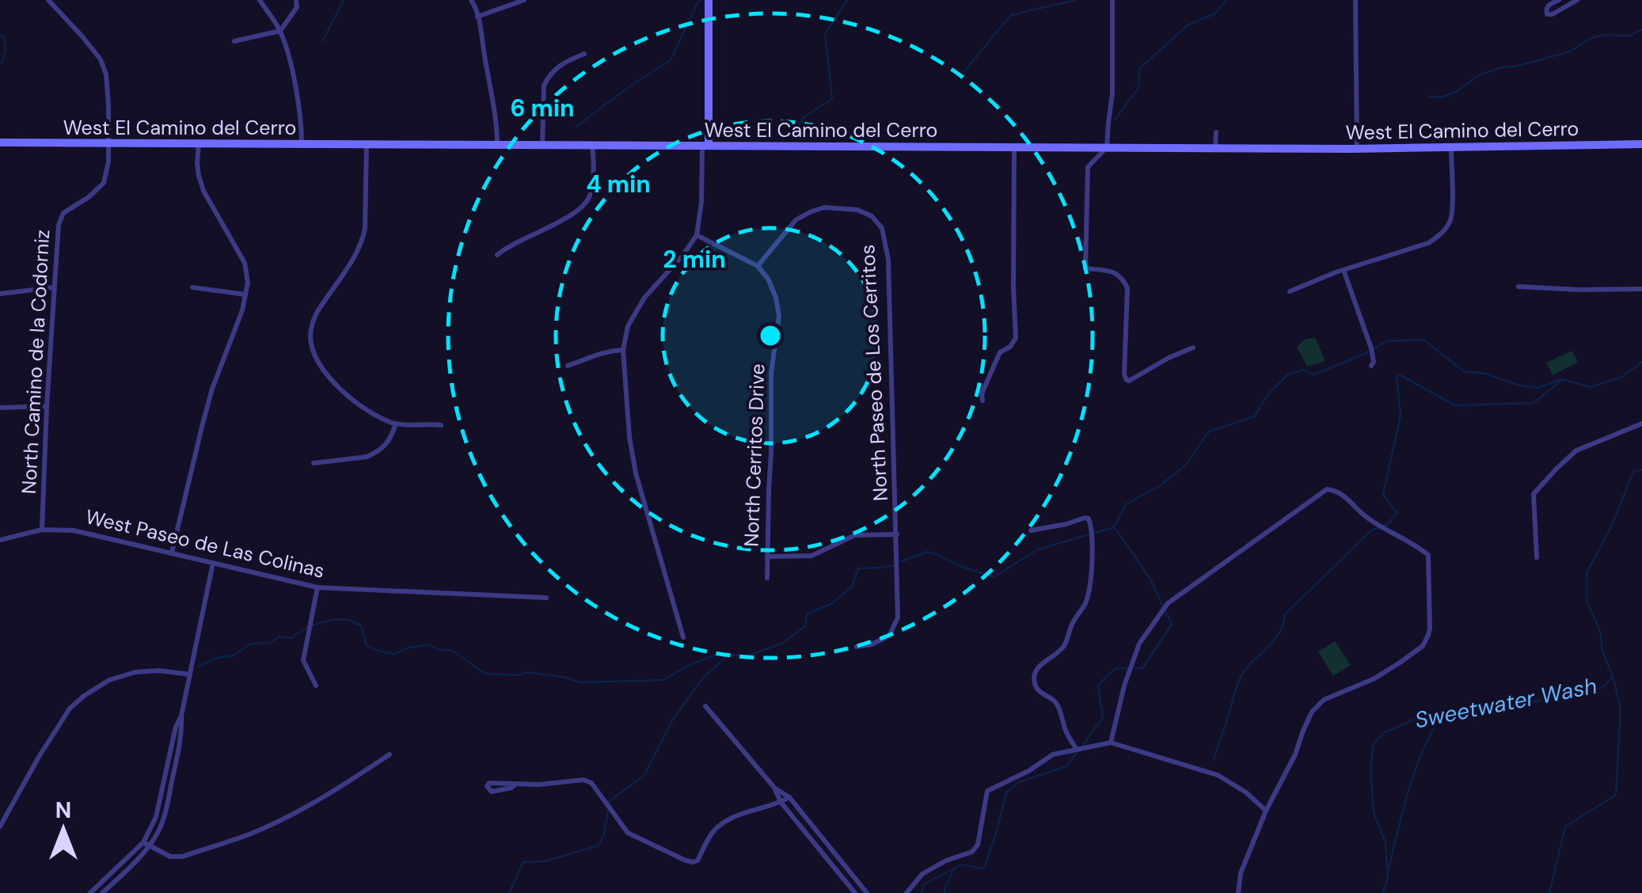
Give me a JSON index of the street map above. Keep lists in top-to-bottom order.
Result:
{
  "streets": {
    "street": [
      "West El Camino del Cerro",
      "North Camino de la Codorniz",
      "North Paseo de Los Cerritos",
      "North Cerritos Drive",
      "West Paseo de Las Colinas"
    ]
  },
  "crossings": [
    ["West El Camino del Cerro", "North Camino de la Codorniz"],
    ["North Camino de la Codorniz", "West Paseo de Las Colinas"],
    ["North Paseo de Los Cerritos", "North Cerritos Drive"]
  ],
  "water": ["Sweetwater Wash"],
  "north": "top",
  "rings": ["6 min", "4 min", "2 min"]
}
